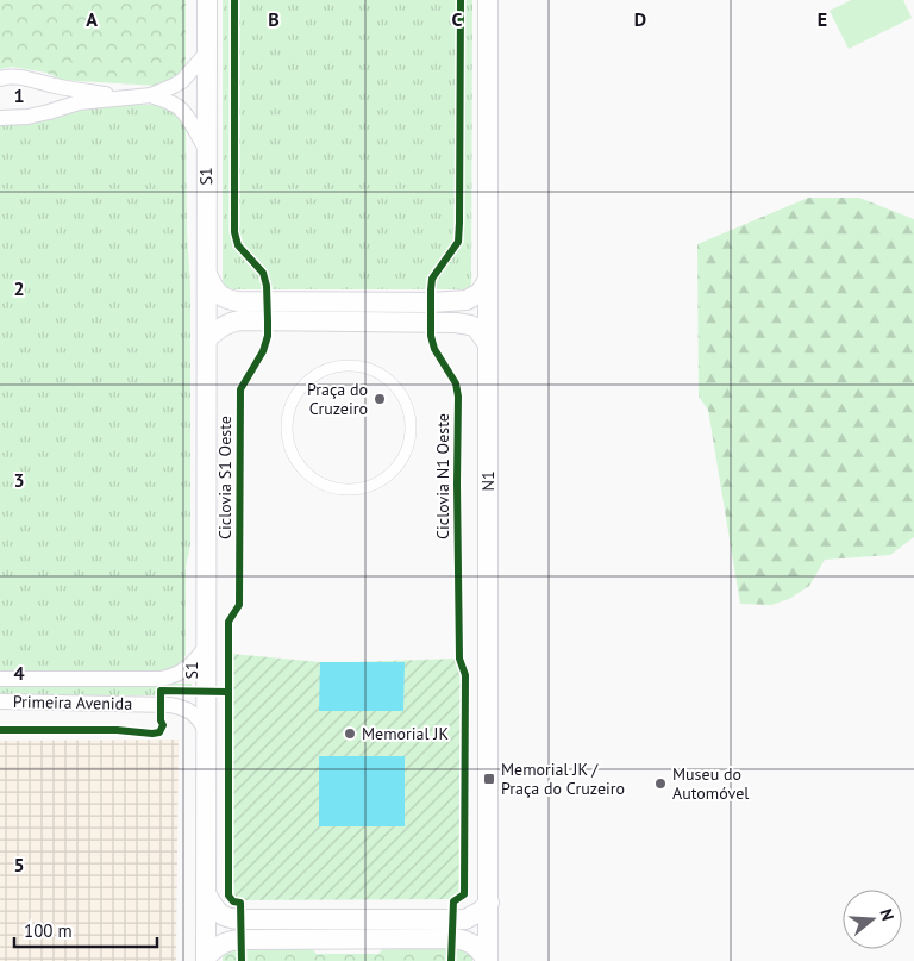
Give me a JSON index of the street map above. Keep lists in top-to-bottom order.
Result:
{
  "streets": {
    "highway": ["S1", "N1"],
    "street": ["Primeira Avenida"],
    "cycle path": ["Ciclovia N1 Oeste", "Ciclovia S1 Oeste"]
  },
  "crossings": [
    ["S1", "Primeira Avenida"]
  ],
  "places": {
    "other": ["Praça do Cruzeiro", "Memorial JK", "Museu do Automóvel"],
    "transit": ["Memorial JK / Praça do Cruzeiro"]
  },
  "scale_bar": "100 m",
  "north": "right",
  "grid": {
    "columns": [
      "A",
      "B",
      "C",
      "D",
      "E"
    ],
    "rows": [
      "1",
      "2",
      "3",
      "4",
      "5"
    ]
  }
}
